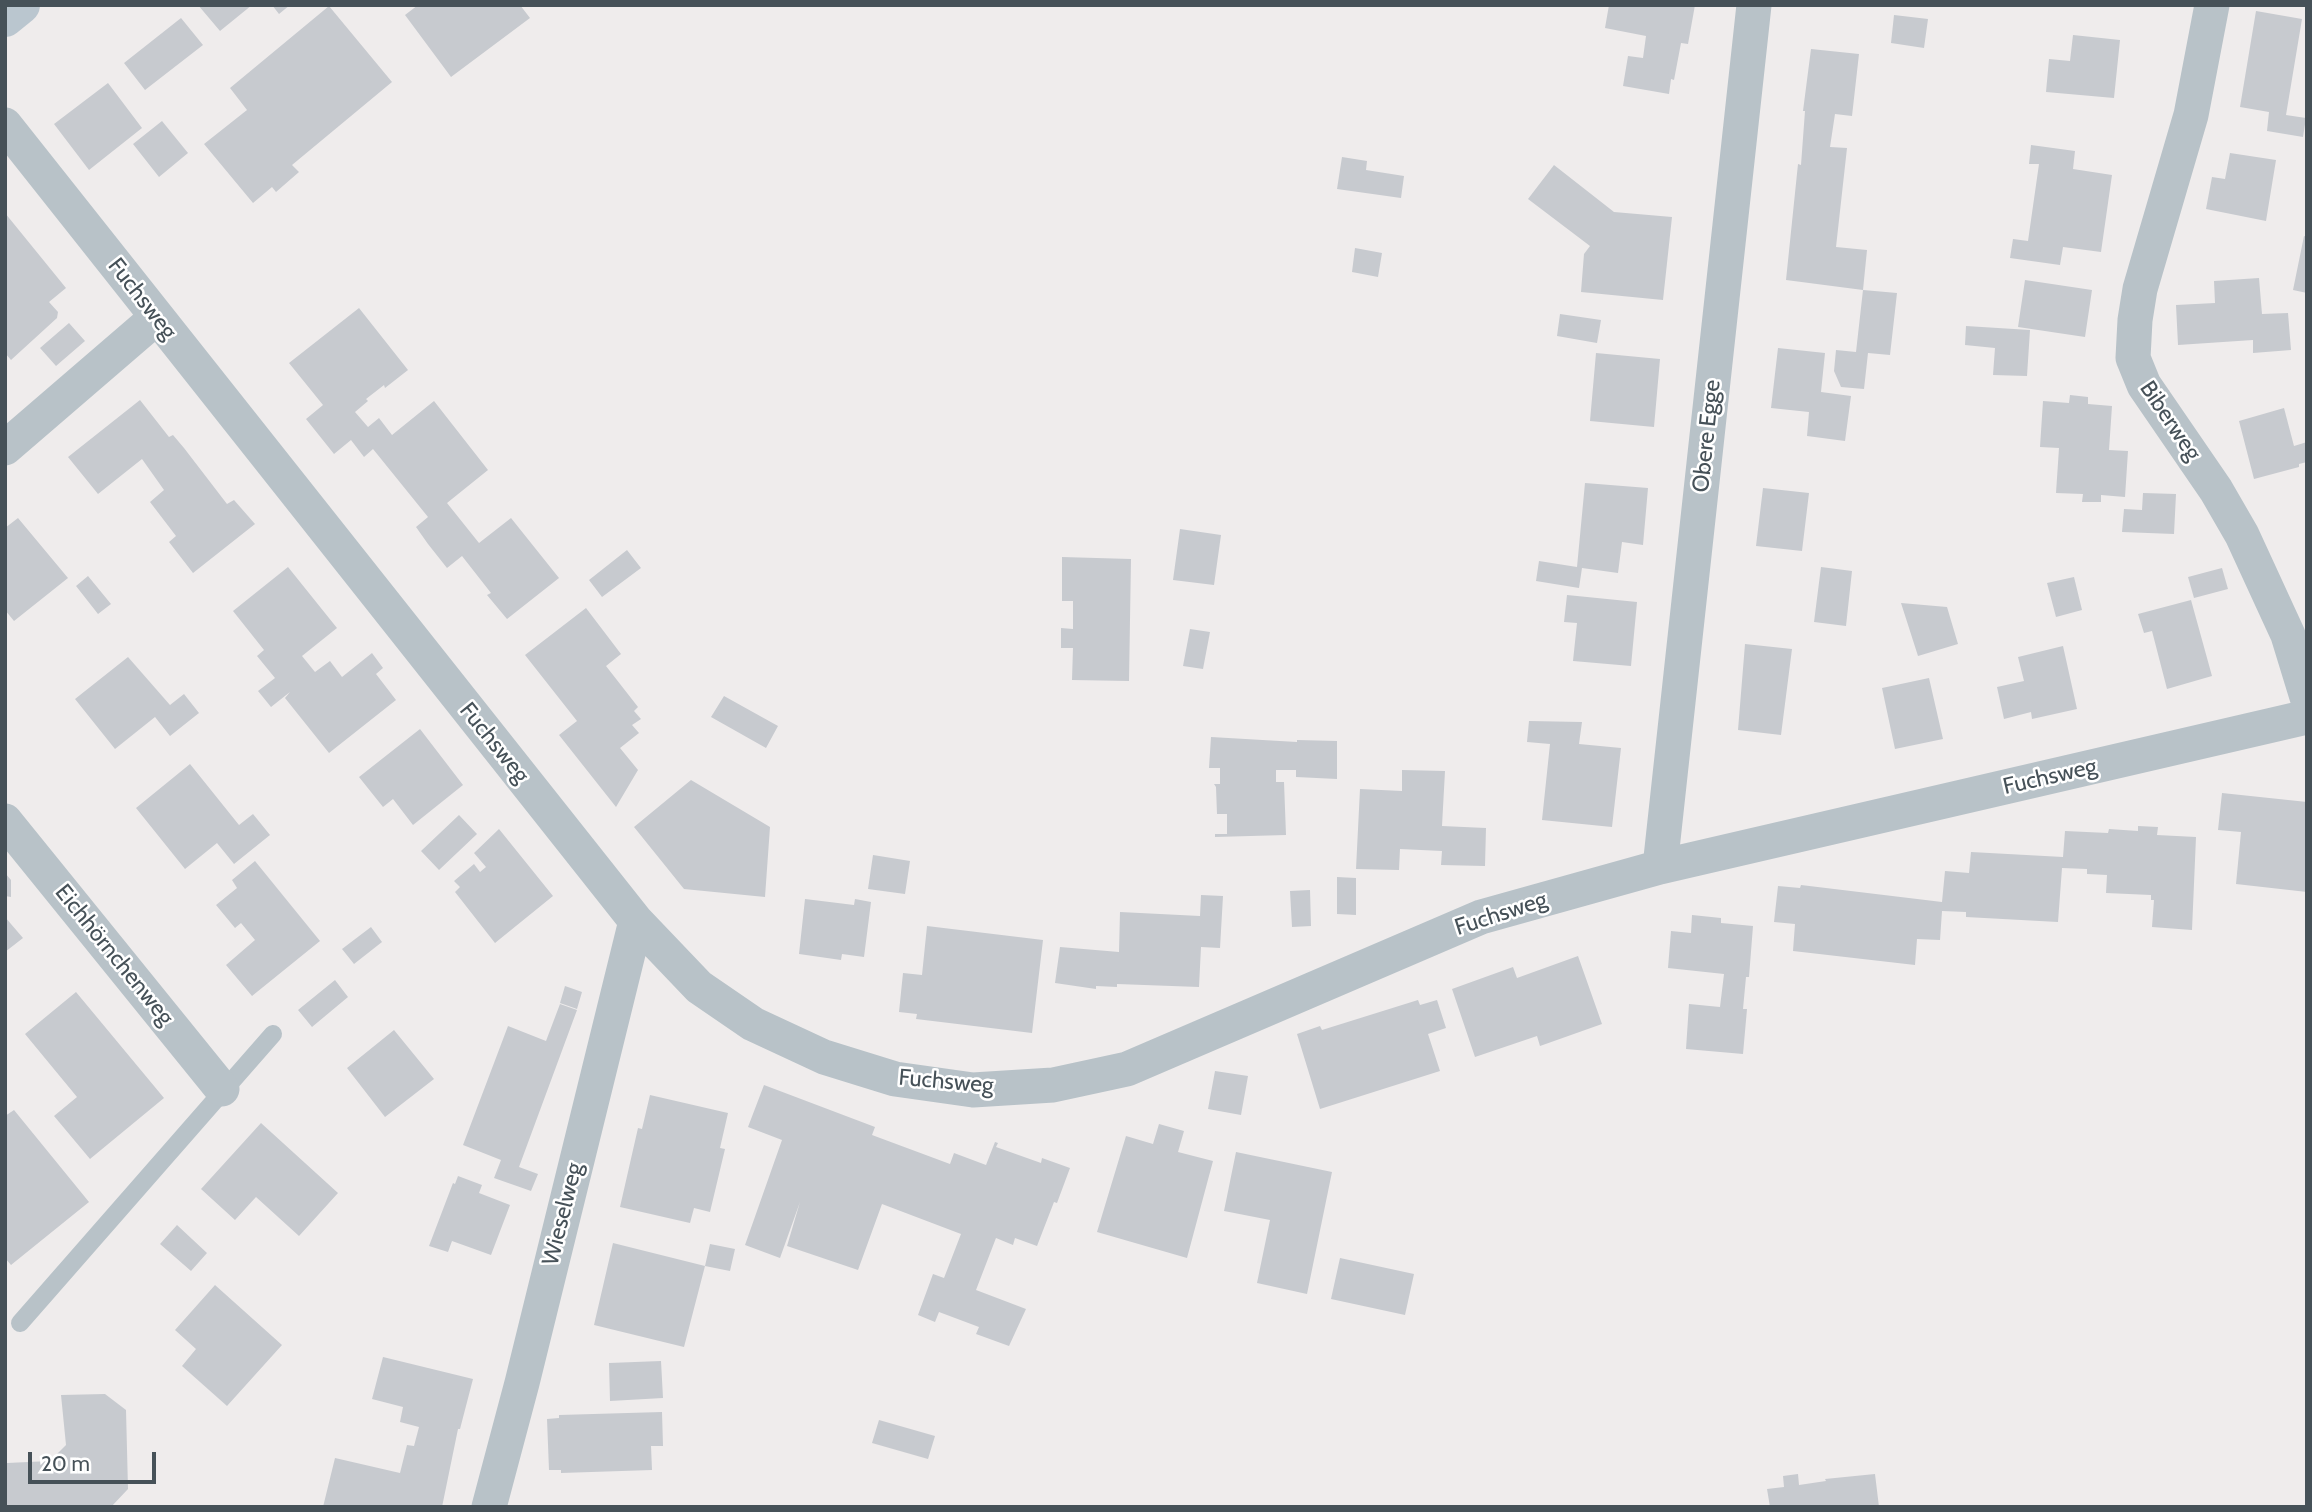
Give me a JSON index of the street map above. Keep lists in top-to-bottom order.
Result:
{
  "streets": {
    "street": [
      "Fuchsweg",
      "Biberweg",
      "Obere Egge",
      "Eichhörnchenweg",
      "Wieselweg"
    ]
  },
  "crossings": [
    ["Fuchsweg", "Obere Egge"],
    ["Fuchsweg", "Wieselweg"]
  ],
  "scale_bar": "20 m"
}
